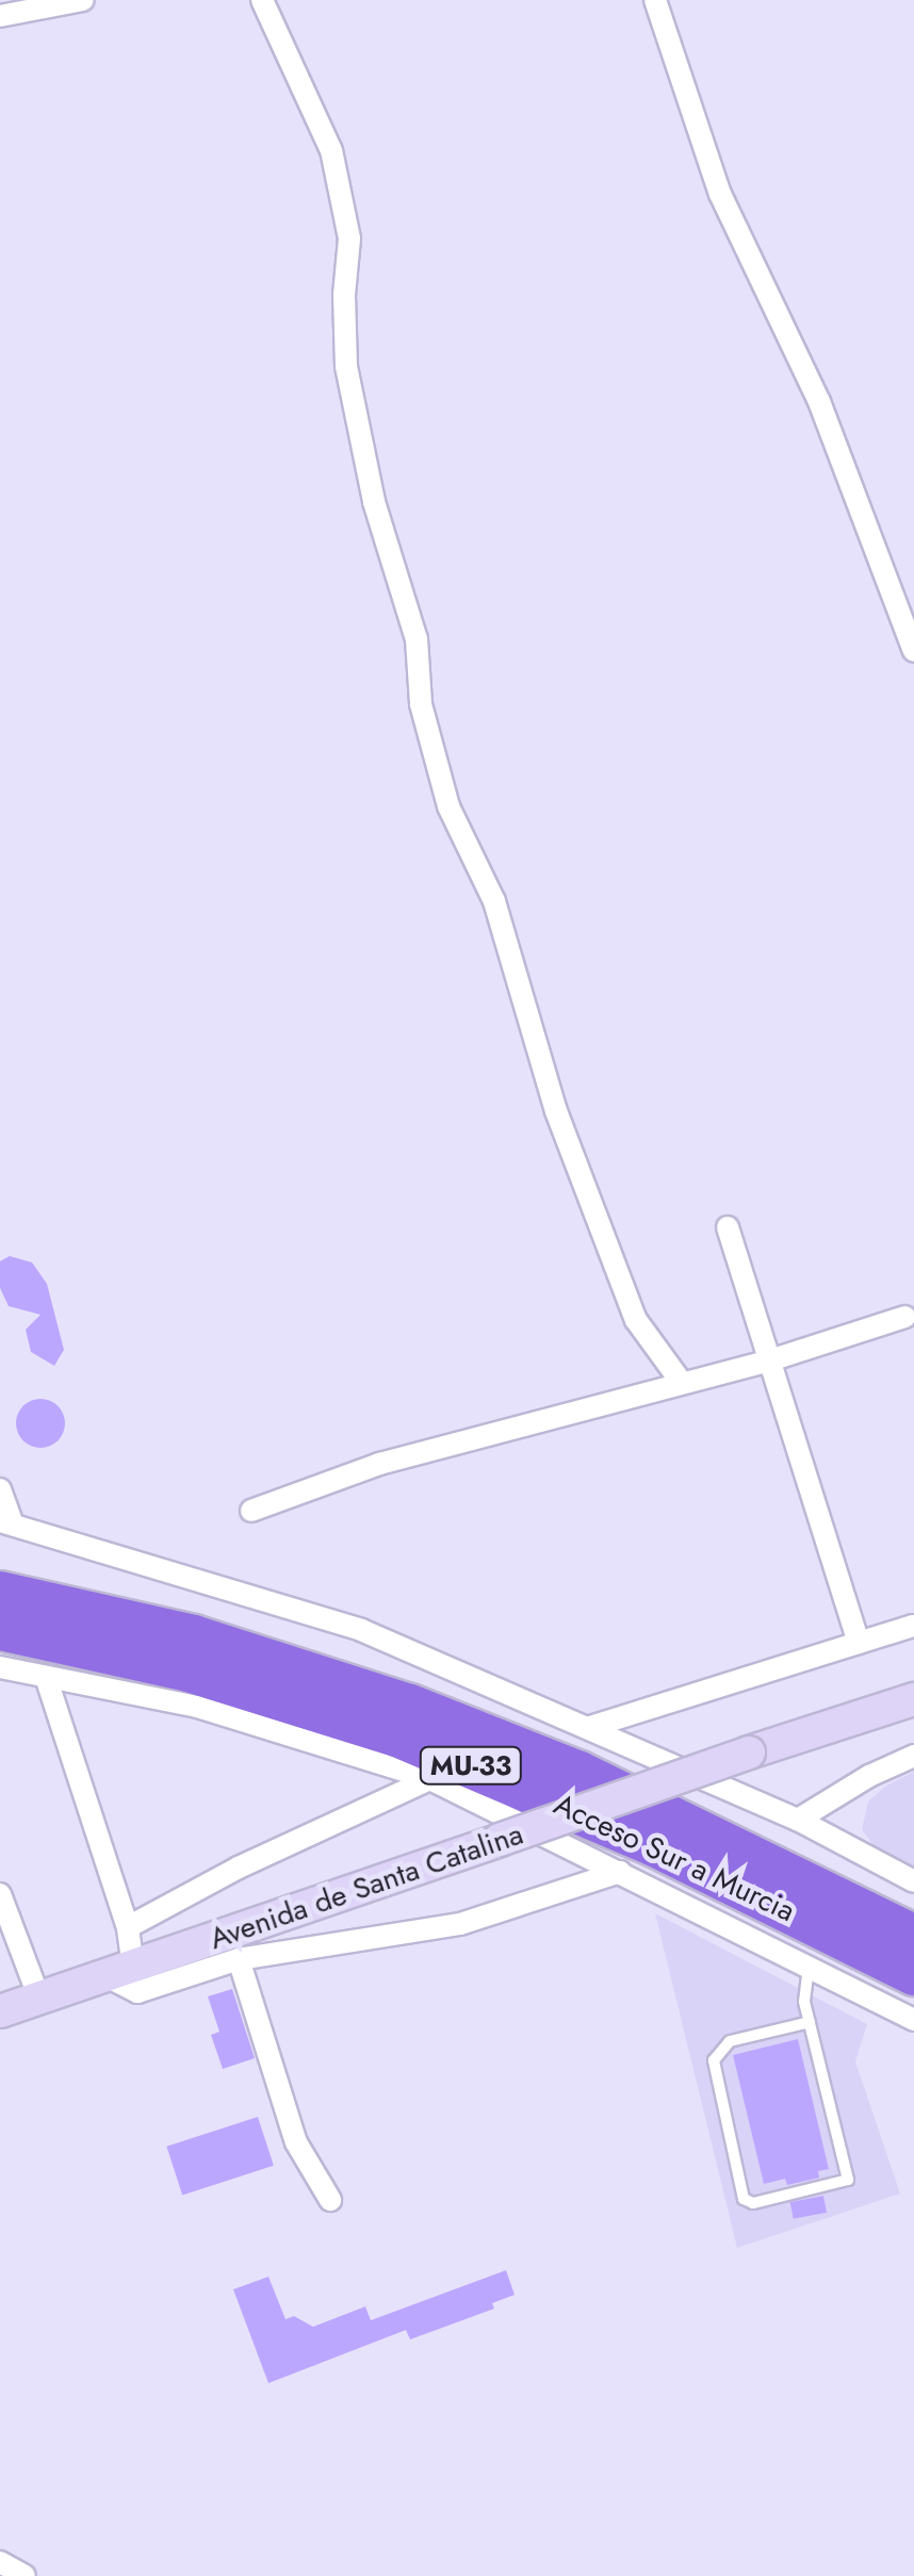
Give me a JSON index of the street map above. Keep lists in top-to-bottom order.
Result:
{
  "streets": {
    "highway": ["MU-33", "Acceso Sur a Murcia"],
    "main road": ["Avenida de Santa Catalina"]
  }
}
